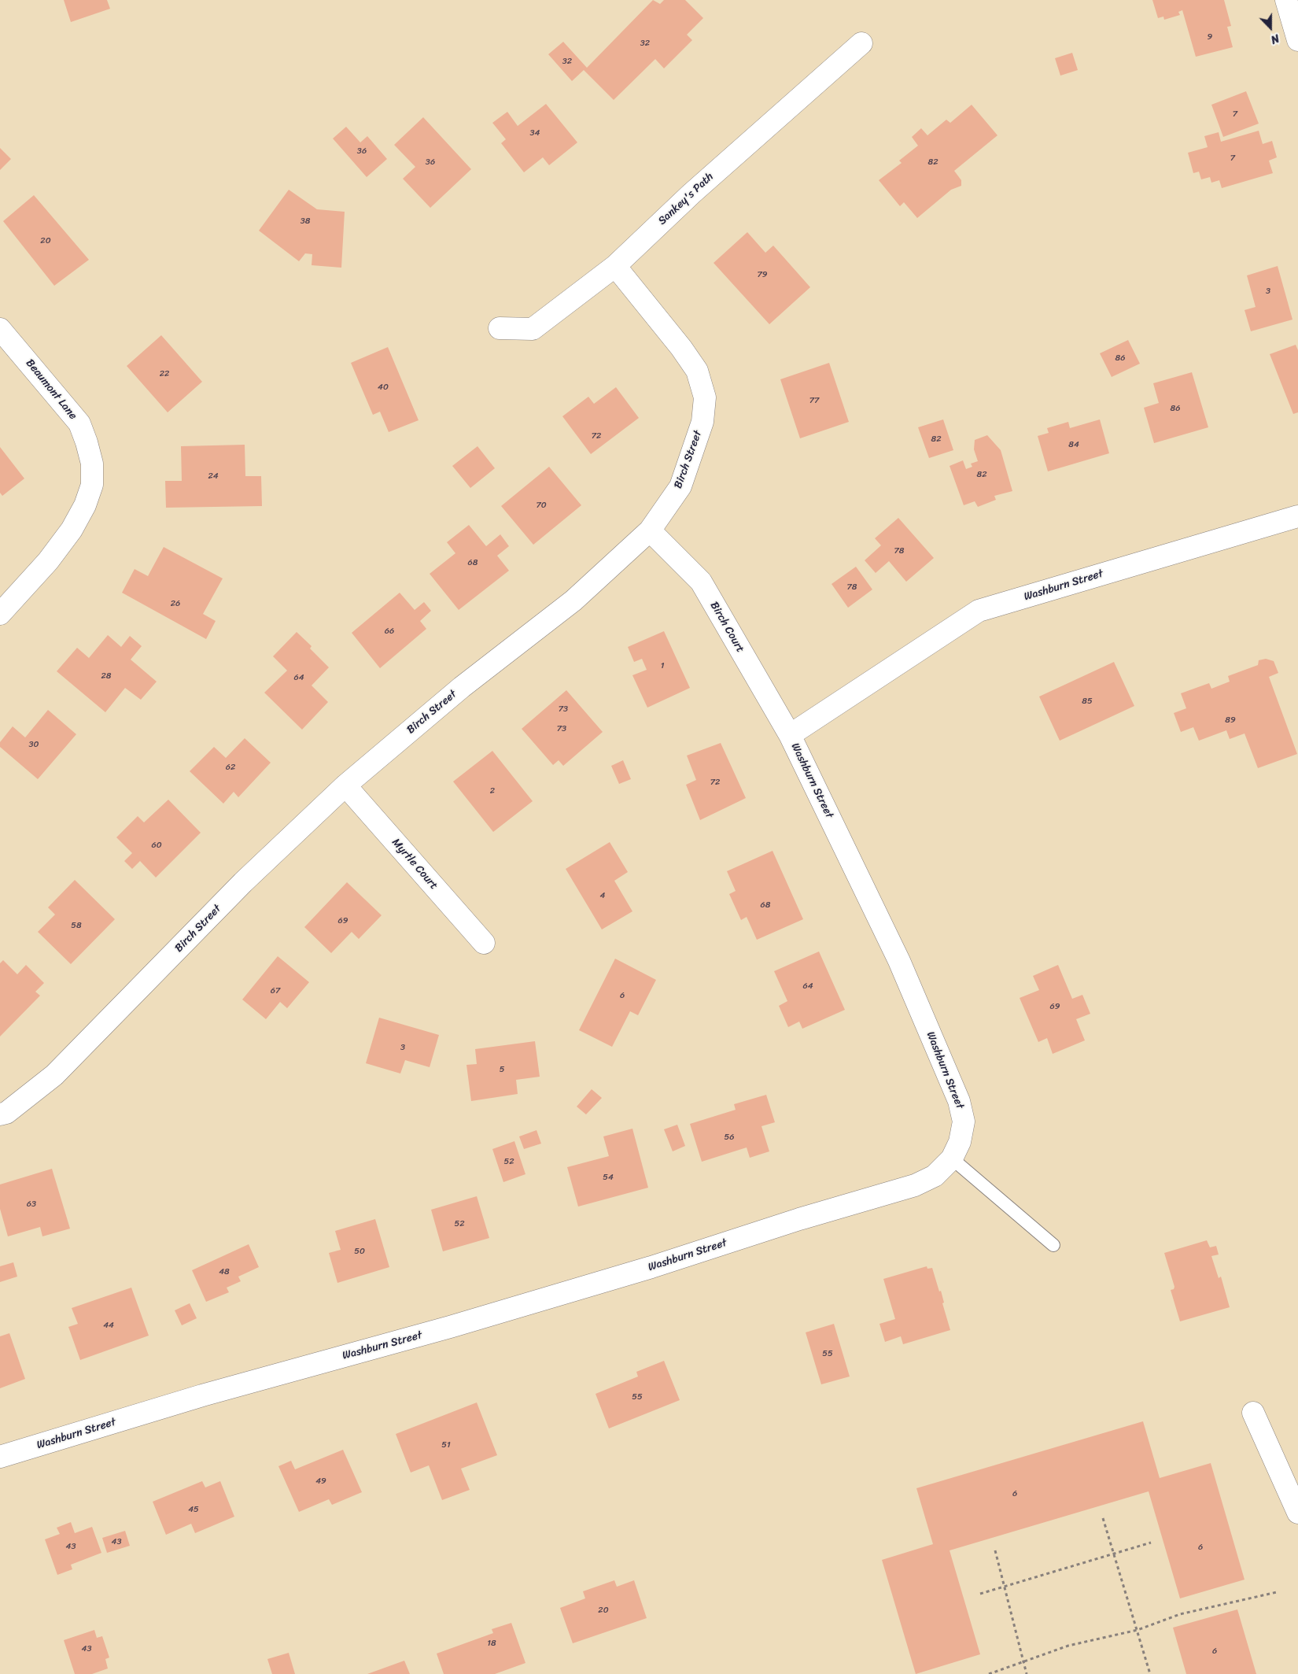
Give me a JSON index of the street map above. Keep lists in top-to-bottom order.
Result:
{
  "streets": {
    "street": [
      "Sankey's Path",
      "Beaumont Lane",
      "Birch Street",
      "Washburn Street",
      "Birch Court",
      "Myrtle Court"
    ]
  },
  "crossings": [
    ["Sankey's Path", "Birch Street"],
    ["Birch Street", "Birch Court"],
    ["Birch Street", "Myrtle Court"],
    ["Washburn Street", "Birch Court"]
  ],
  "house_numbers": [
    "9",
    "32",
    "32",
    "7",
    "34",
    "36",
    "7",
    "36",
    "82",
    "38",
    "20",
    "79",
    "3",
    "86",
    "22",
    "40",
    "77",
    "86",
    "72",
    "82",
    "84",
    "82",
    "24",
    "70",
    "78",
    "68",
    "78",
    "26",
    "66",
    "1",
    "28",
    "64",
    "85",
    "73",
    "89",
    "73",
    "30",
    "62",
    "72",
    "2",
    "60",
    "4",
    "68",
    "69",
    "58",
    "64",
    "67",
    "6",
    "69",
    "3",
    "5",
    "56",
    "52",
    "54",
    "63",
    "52",
    "50",
    "48",
    "44",
    "55",
    "55",
    "51",
    "49",
    "6",
    "45",
    "43",
    "43",
    "6",
    "20",
    "18",
    "43",
    "6"
  ],
  "north": "bottom"
}
